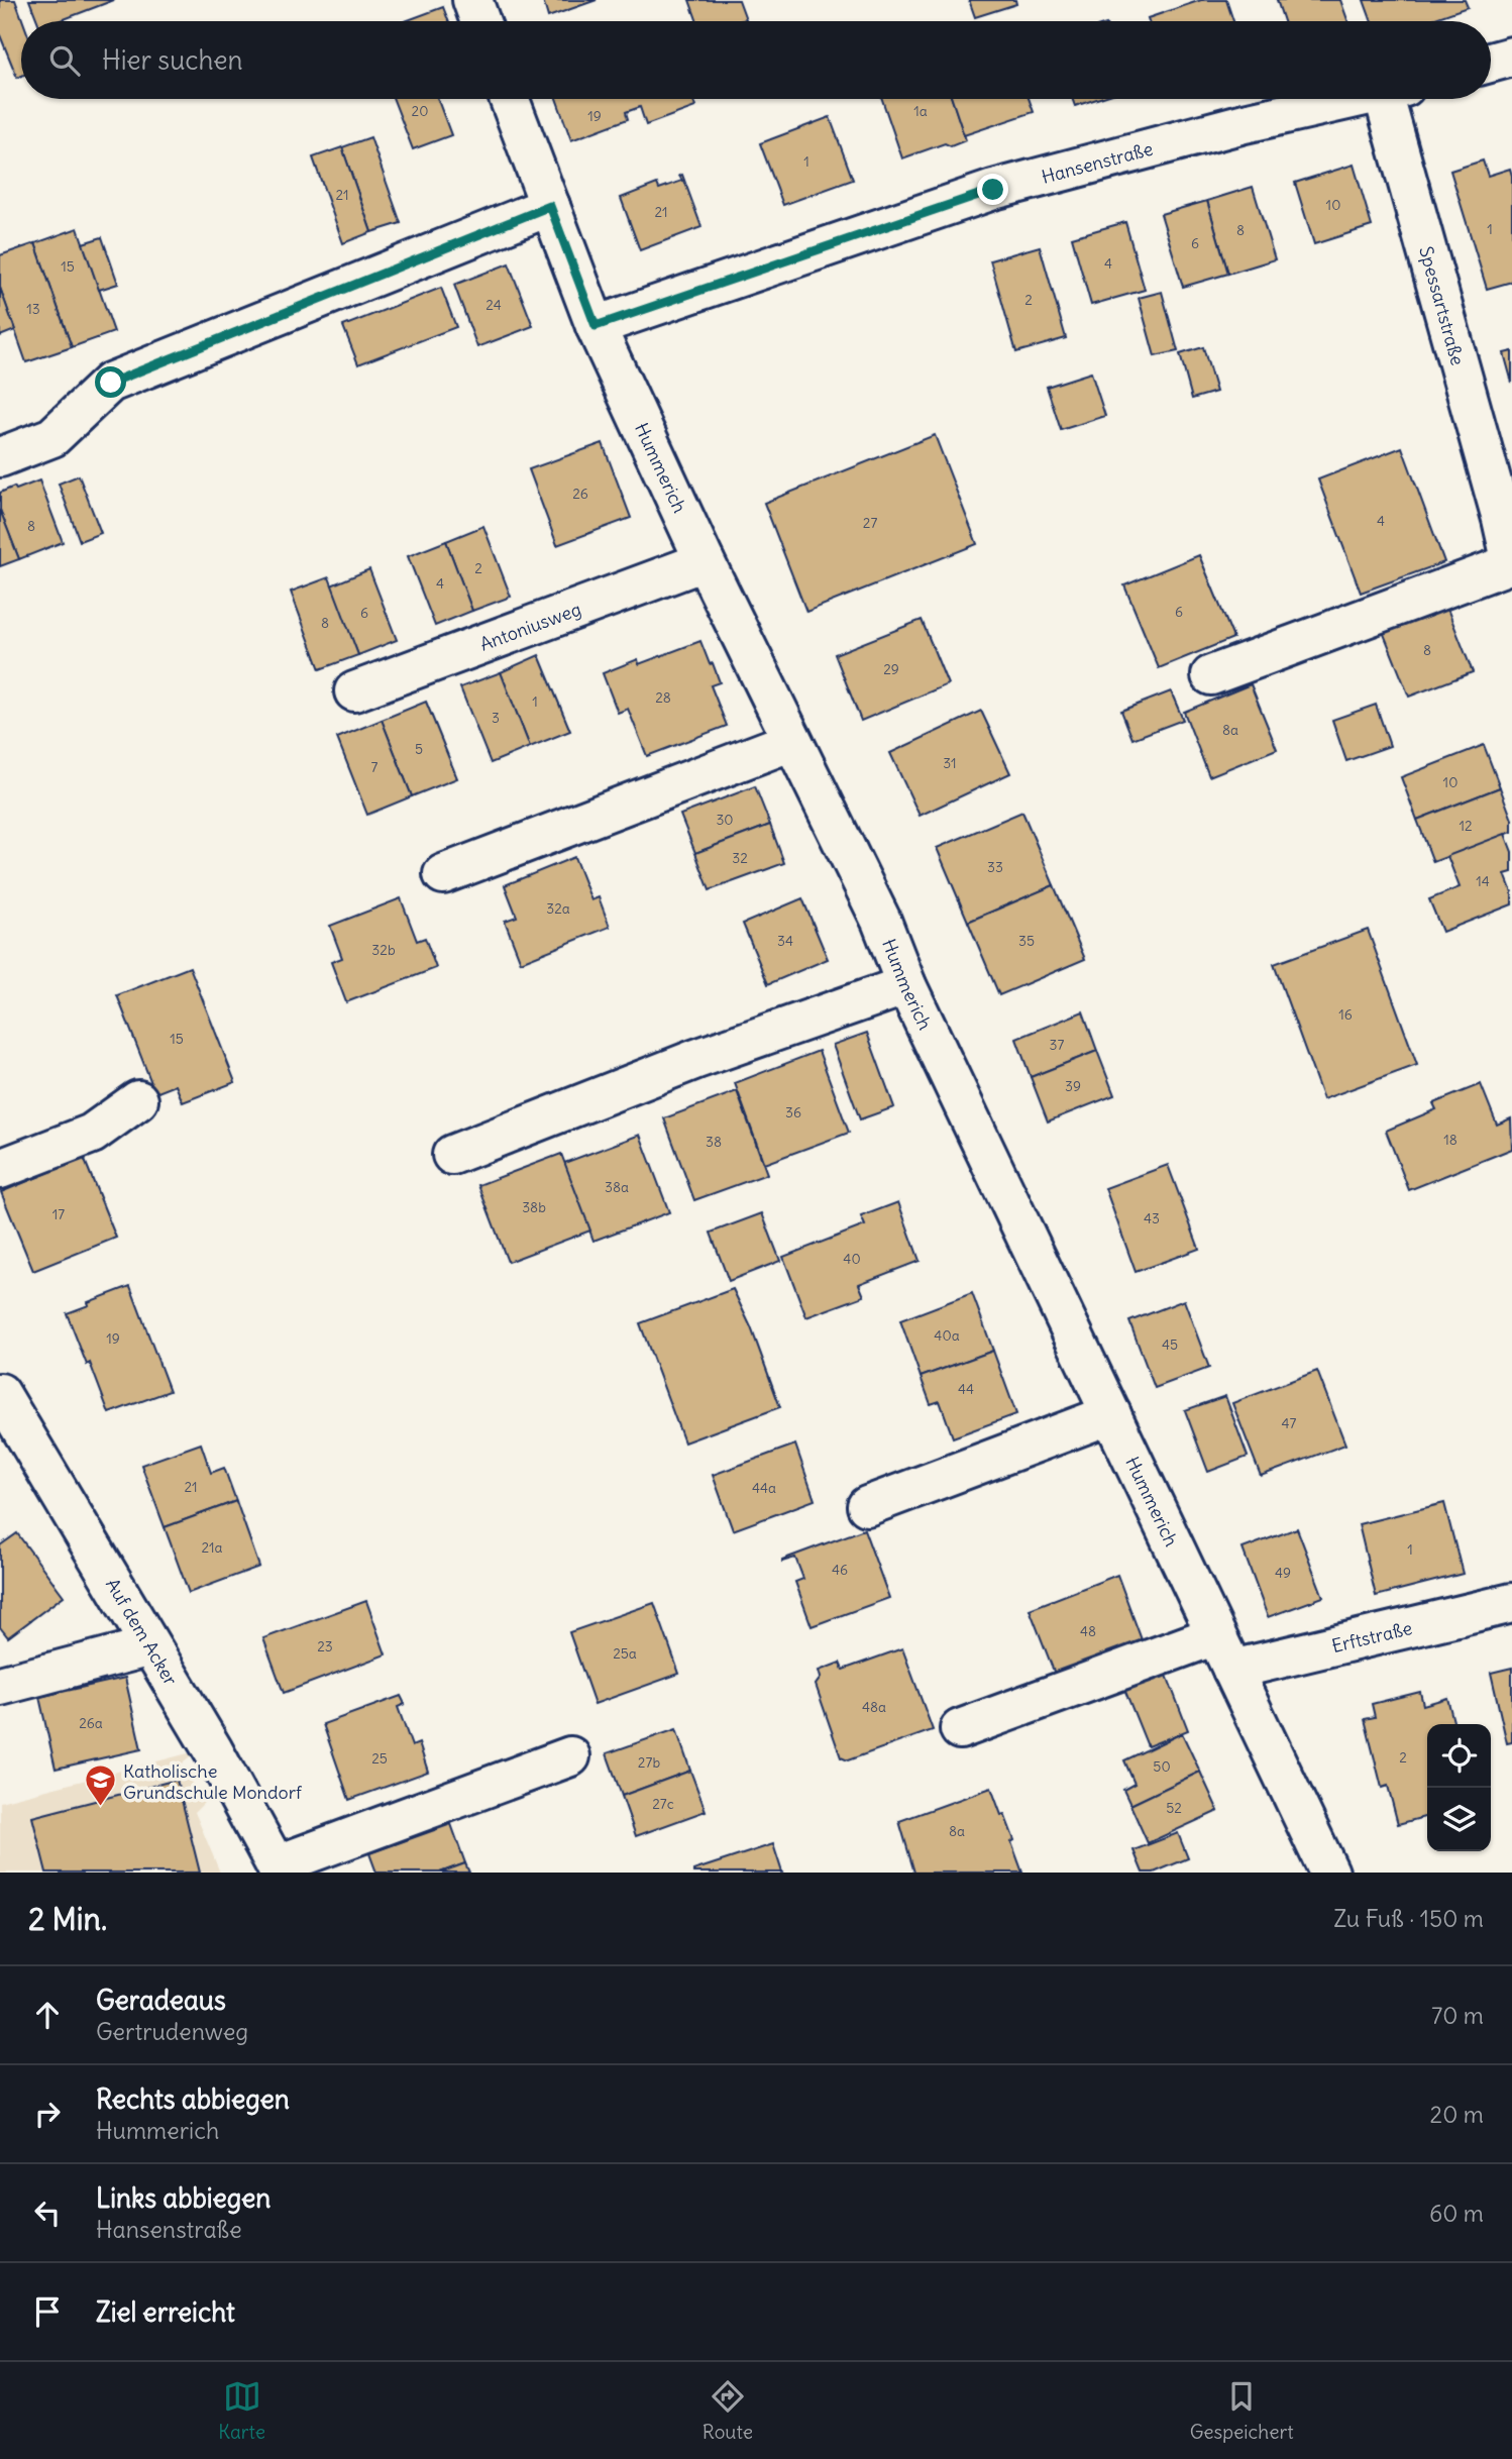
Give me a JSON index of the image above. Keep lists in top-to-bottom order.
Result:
{
  "streets": {
    "street": [
      "Hansenstraße",
      "Spessartstraße",
      "Hummerich",
      "Antoniusweg",
      "Auf dem Acker",
      "Erftstraße"
    ]
  },
  "crossings": [
    ["Hansenstraße", "Hummerich"],
    ["Hummerich", "Antoniusweg"],
    ["Hummerich", "Erftstraße"]
  ],
  "places": {
    "school or university": ["Katholische Grundschule Mondorf"]
  },
  "house_numbers": [
    "20",
    "1a",
    "19",
    "1",
    "21",
    "10",
    "21",
    "1",
    "8",
    "6",
    "4",
    "15",
    "2",
    "24",
    "13",
    "26",
    "4",
    "27",
    "8",
    "2",
    "4",
    "6",
    "6",
    "8",
    "8",
    "29",
    "28",
    "1",
    "3",
    "8a",
    "5",
    "31",
    "7",
    "10",
    "30",
    "12",
    "32",
    "33",
    "14",
    "32a",
    "34",
    "35",
    "32b",
    "16",
    "15",
    "37",
    "39",
    "36",
    "18",
    "38",
    "38a",
    "38b",
    "17",
    "43",
    "40",
    "40a",
    "19",
    "45",
    "44",
    "47",
    "21",
    "44a",
    "21a",
    "1",
    "46",
    "49",
    "48",
    "23",
    "25a",
    "48a",
    "26a",
    "2",
    "25",
    "27b",
    "50",
    "27c",
    "52",
    "8a"
  ],
  "page": {
    "search": "Hier suchen",
    "heading": ["2 Min.", "Zu Fuß · 150 m"],
    "list": [
      ["Geradeaus", "Gertrudenweg", "70 m"],
      ["Rechts abbiegen", "Hummerich", "20 m"],
      ["Links abbiegen", "Hansenstraße", "60 m"],
      "Ziel erreicht"
    ],
    "nav": ["Karte", "Route", "Gespeichert"]
  }
}
